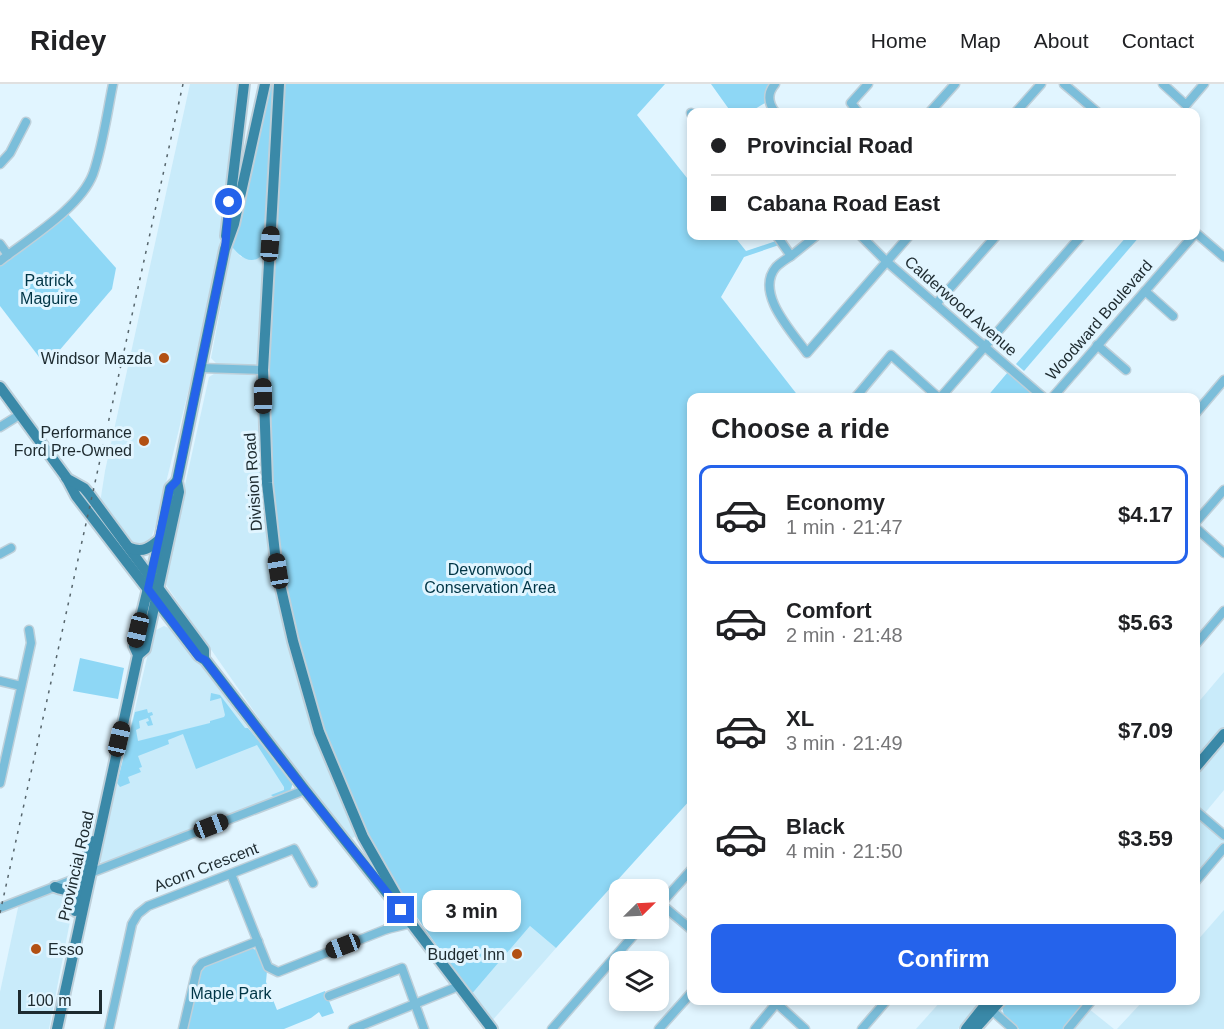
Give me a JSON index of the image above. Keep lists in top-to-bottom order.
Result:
{
  "streets": {
    "main road": ["Division Road", "Provincial Road"],
    "street": ["Calderwood Avenue", "Woodward Boulevard", "Acorn Crescent"]
  },
  "parks": ["Patrick Maguire", "Devonwood Conservation Area", "Maple Park"],
  "places": [
    "Windsor Mazda",
    "Performance Ford Pre-Owned",
    "Esso",
    "Budget Inn"
  ],
  "scale_bar": "100 m",
  "north": "top right",
  "page": {
    "header": "Ridey",
    "nav": [
      "Home",
      "Map",
      "About",
      "Contact"
    ],
    "banner": ["Provincial Road", "Cabana Road East"],
    "heading": "Choose a ride",
    "list": [
      {
        "name": "Economy",
        "note": "1 min · 21:47",
        "value": "$4.17"
      },
      {
        "name": "Comfort",
        "note": "2 min · 21:48",
        "value": "$5.63"
      },
      {
        "name": "XL",
        "note": "3 min · 21:49",
        "value": "$7.09"
      },
      {
        "name": "Black",
        "note": "4 min · 21:50",
        "value": "$3.59"
      }
    ],
    "bubble": "3 min",
    "buttons": "Confirm",
    "scale": "100 m"
  }
}
